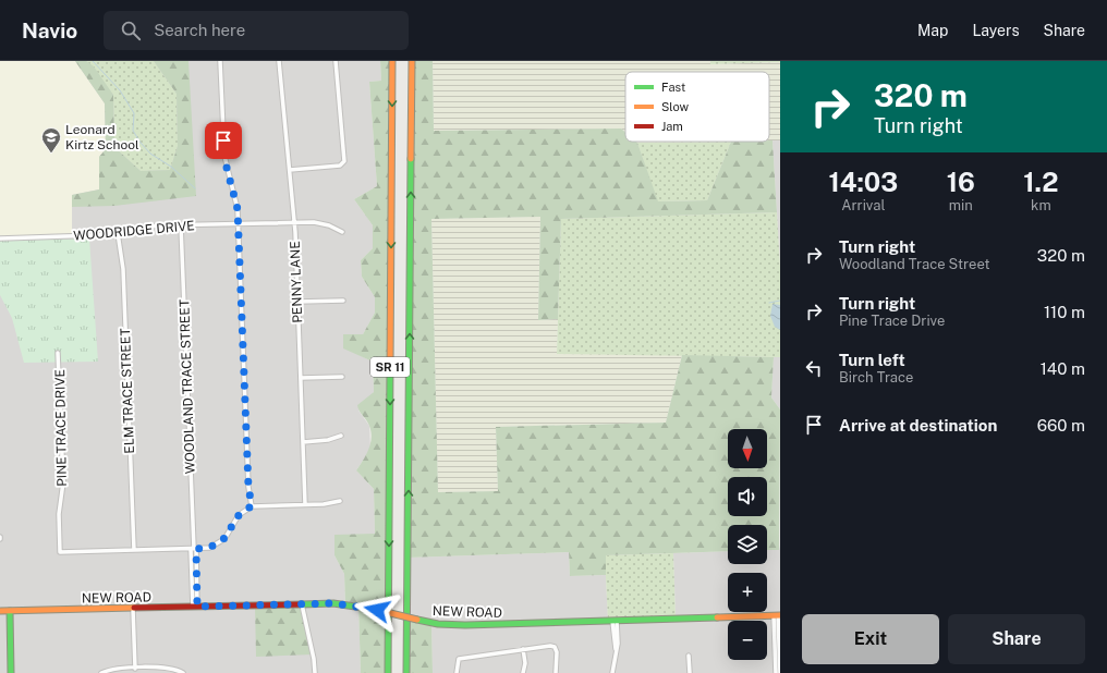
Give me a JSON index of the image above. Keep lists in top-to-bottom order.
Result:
{
  "streets": {
    "main road": ["SR 11", "NEW ROAD"],
    "street": [
      "WOODRIDGE DRIVE",
      "PENNY LANE",
      "WOODLAND TRACE STREET",
      "ELM TRACE STREET",
      "PINE TRACE DRIVE"
    ]
  },
  "crossings": [
    ["WOODRIDGE DRIVE", "PENNY LANE"],
    ["WOODRIDGE DRIVE", "WOODLAND TRACE STREET"],
    ["WOODRIDGE DRIVE", "ELM TRACE STREET"],
    ["WOODLAND TRACE STREET", "PINE TRACE DRIVE"],
    ["WOODLAND TRACE STREET", "NEW ROAD"],
    ["ELM TRACE STREET", "PINE TRACE DRIVE"]
  ],
  "places": {
    "school or university": ["Leonard Kirtz School"]
  },
  "legend": ["Fast", "Slow", "Jam"],
  "north": "bottom",
  "page": {
    "header": "Navio",
    "search": "Search here",
    "nav": ["Map", "Layers", "Share"],
    "turn": ["320 m", "Turn right"],
    "eta": [
      "14:03",
      "Arrival",
      "16",
      "min",
      "1.2",
      "km"
    ],
    "list": [
      {
        "name": "Turn right",
        "note": "Woodland Trace Street",
        "value": "320 m"
      },
      {
        "name": "Turn right",
        "note": "Pine Trace Drive",
        "value": "110 m"
      },
      {
        "name": "Turn left",
        "note": "Birch Trace",
        "value": "140 m"
      },
      {
        "name": "Arrive at destination",
        "value": "660 m"
      }
    ],
    "map_buttons": ["+", "−"],
    "buttons": ["Exit", "Share"]
  }
}
